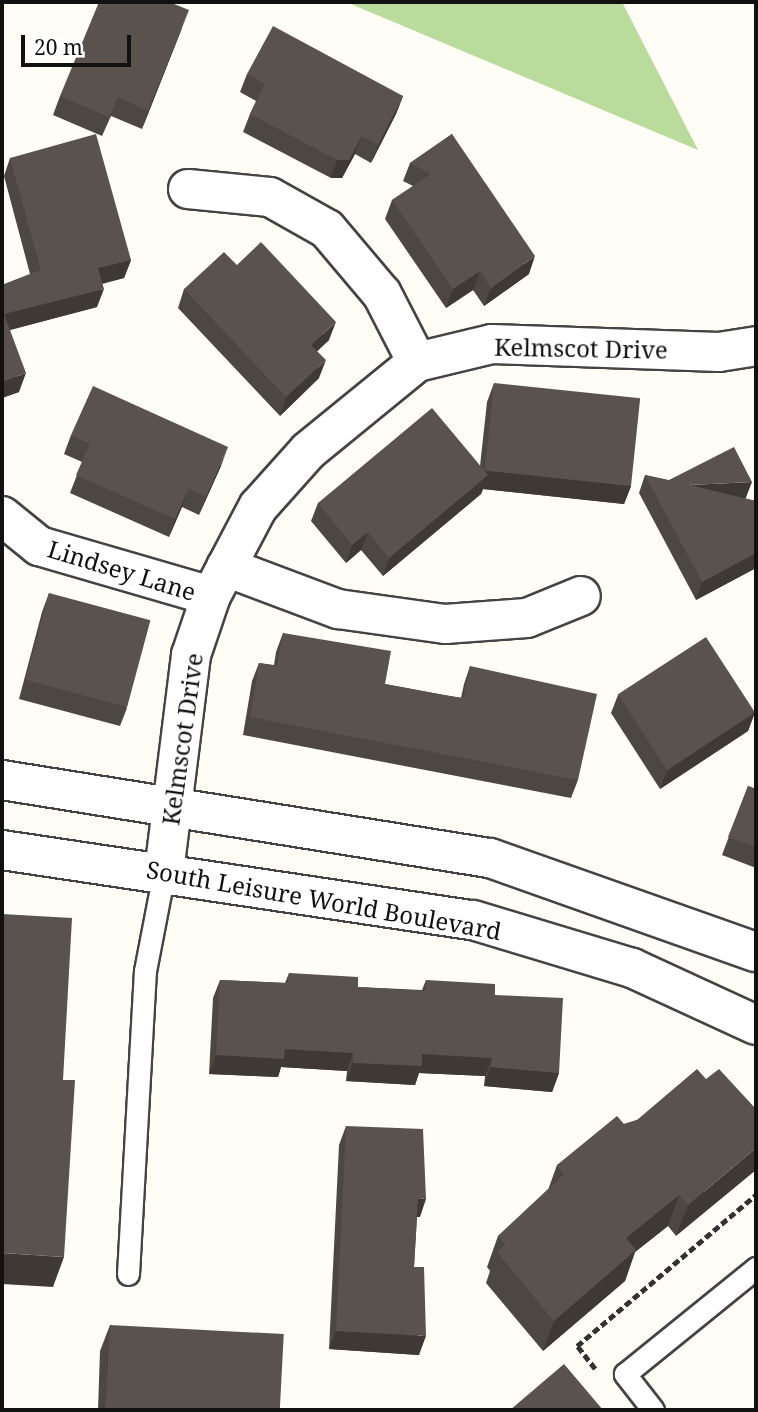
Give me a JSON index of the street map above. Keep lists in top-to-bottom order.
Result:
{
  "streets": {
    "street": ["Kelmscot Drive", "Lindsey Lane", "South Leisure World Boulevard"]
  },
  "crossings": [
    ["Kelmscot Drive", "Lindsey Lane"],
    ["Kelmscot Drive", "South Leisure World Boulevard"]
  ],
  "scale_bar": "20 m"
}
